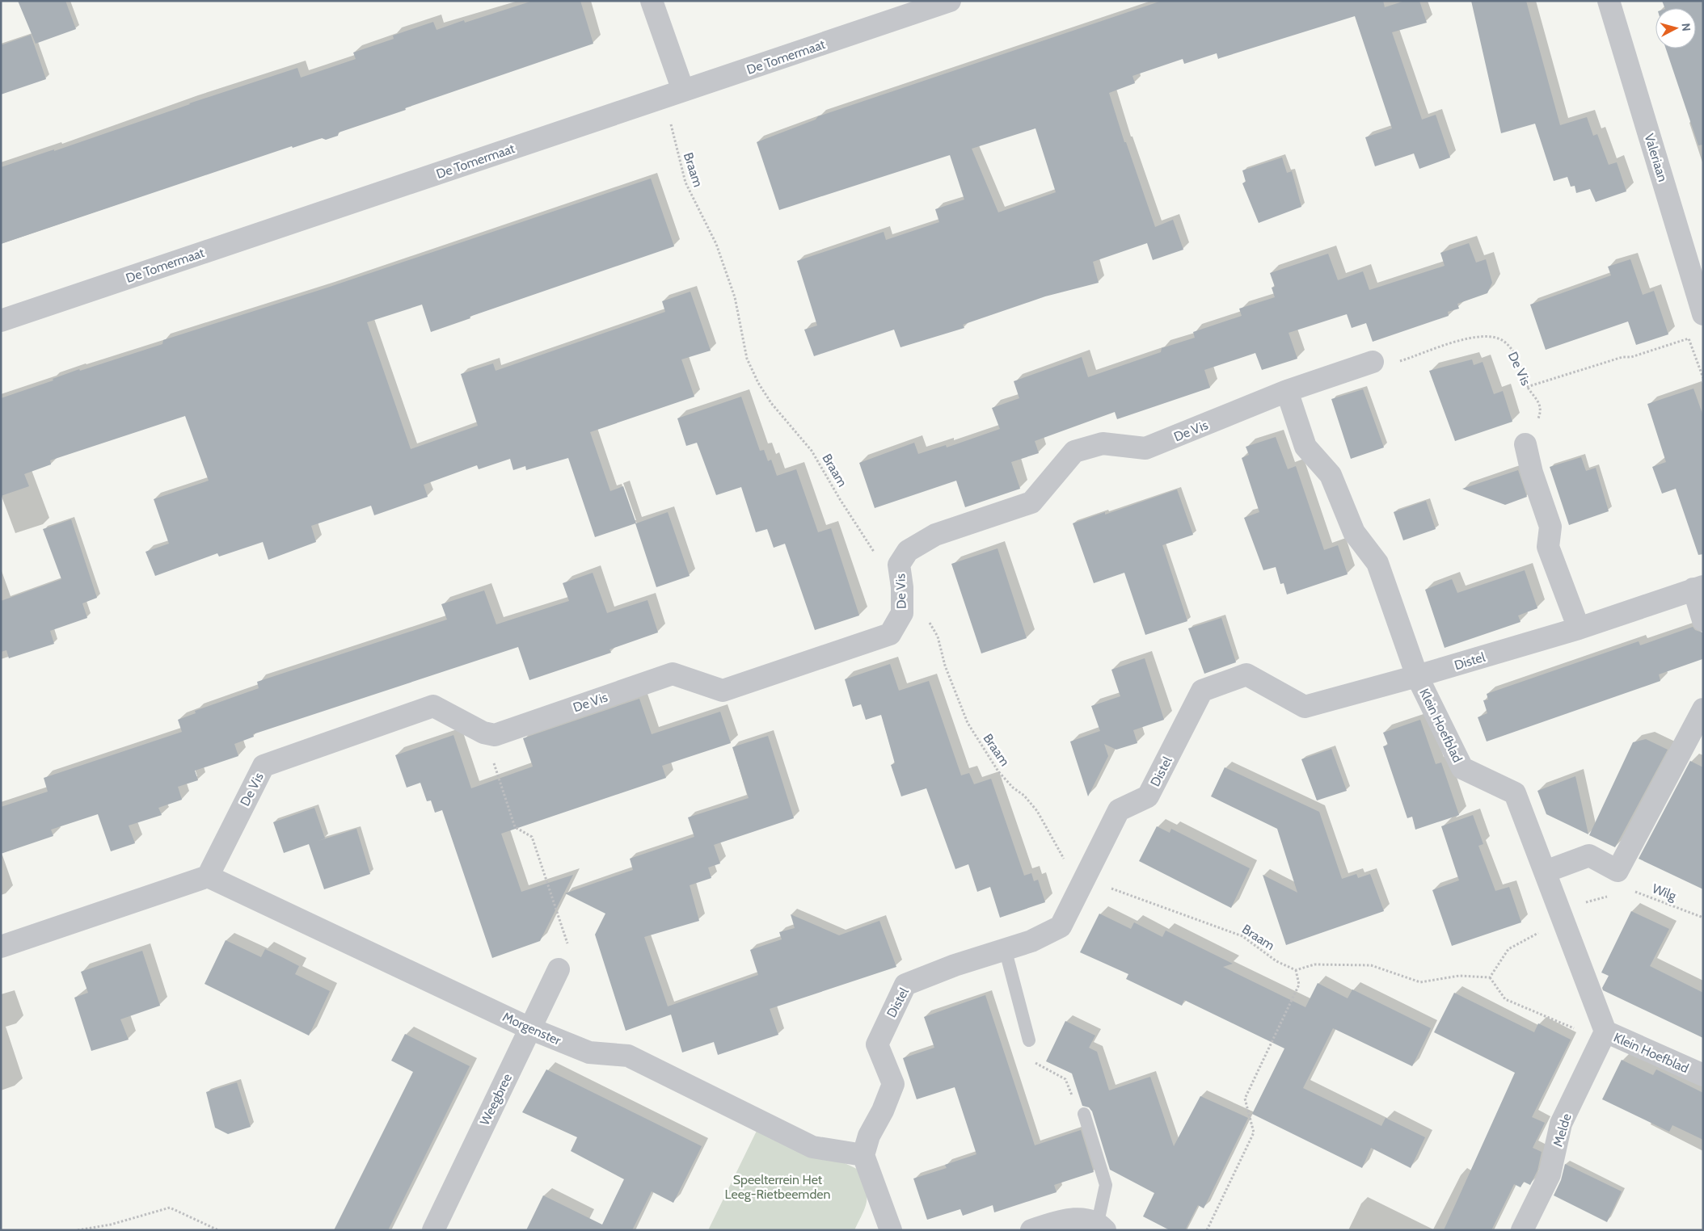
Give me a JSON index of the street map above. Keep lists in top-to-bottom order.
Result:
{
  "streets": {
    "street": [
      "De Tomermaat",
      "Valeriaan",
      "De Vis",
      "Distel",
      "Klein Hoefblad",
      "Morgenster",
      "Weegbree",
      "Melde"
    ],
    "path": ["Braam", "Wilg"]
  },
  "crossings": [
    ["De Tomermaat", "Braam"],
    ["Braam", "De Vis"],
    ["Braam", "Distel"],
    ["De Vis", "Klein Hoefblad"],
    ["De Vis", "Morgenster"],
    ["Distel", "Klein Hoefblad"],
    ["Distel", "Morgenster"],
    ["Klein Hoefblad", "Melde"],
    ["Morgenster", "Weegbree"]
  ],
  "parks": ["Speelterrein Het Leeg-Rietbeemden"],
  "north": "right"
}
